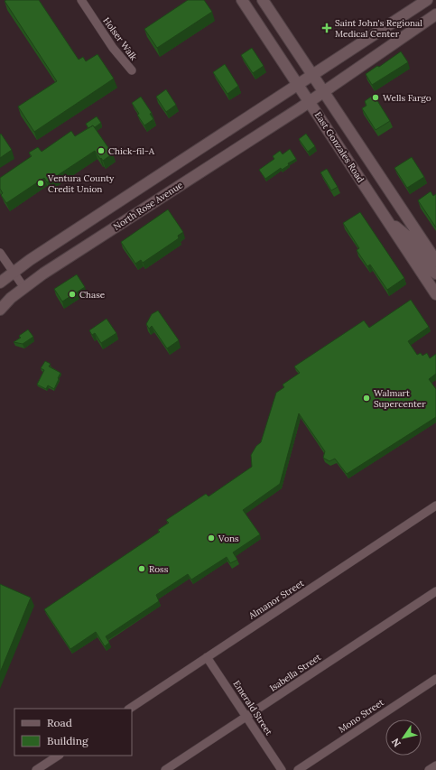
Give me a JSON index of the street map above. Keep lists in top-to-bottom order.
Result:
{
  "streets": {
    "main road": ["East Gonzales Road", "North Rose Avenue"],
    "street": [
      "Holser Walk",
      "Almanor Street",
      "Isabella Street",
      "Emerald Street",
      "Mono Street"
    ]
  },
  "crossings": [
    ["East Gonzales Road", "North Rose Avenue"],
    ["Almanor Street", "Emerald Street"],
    ["Isabella Street", "Emerald Street"]
  ],
  "places": {
    "health": ["Saint John's Regional Medical Center"],
    "other": [
      "Wells Fargo",
      "Chick-fil-A",
      "Ventura County Credit Union",
      "Chase",
      "Walmart Supercenter",
      "Vons",
      "Ross"
    ]
  },
  "legend": ["Road", "Building"],
  "north": "bottom left"
}
